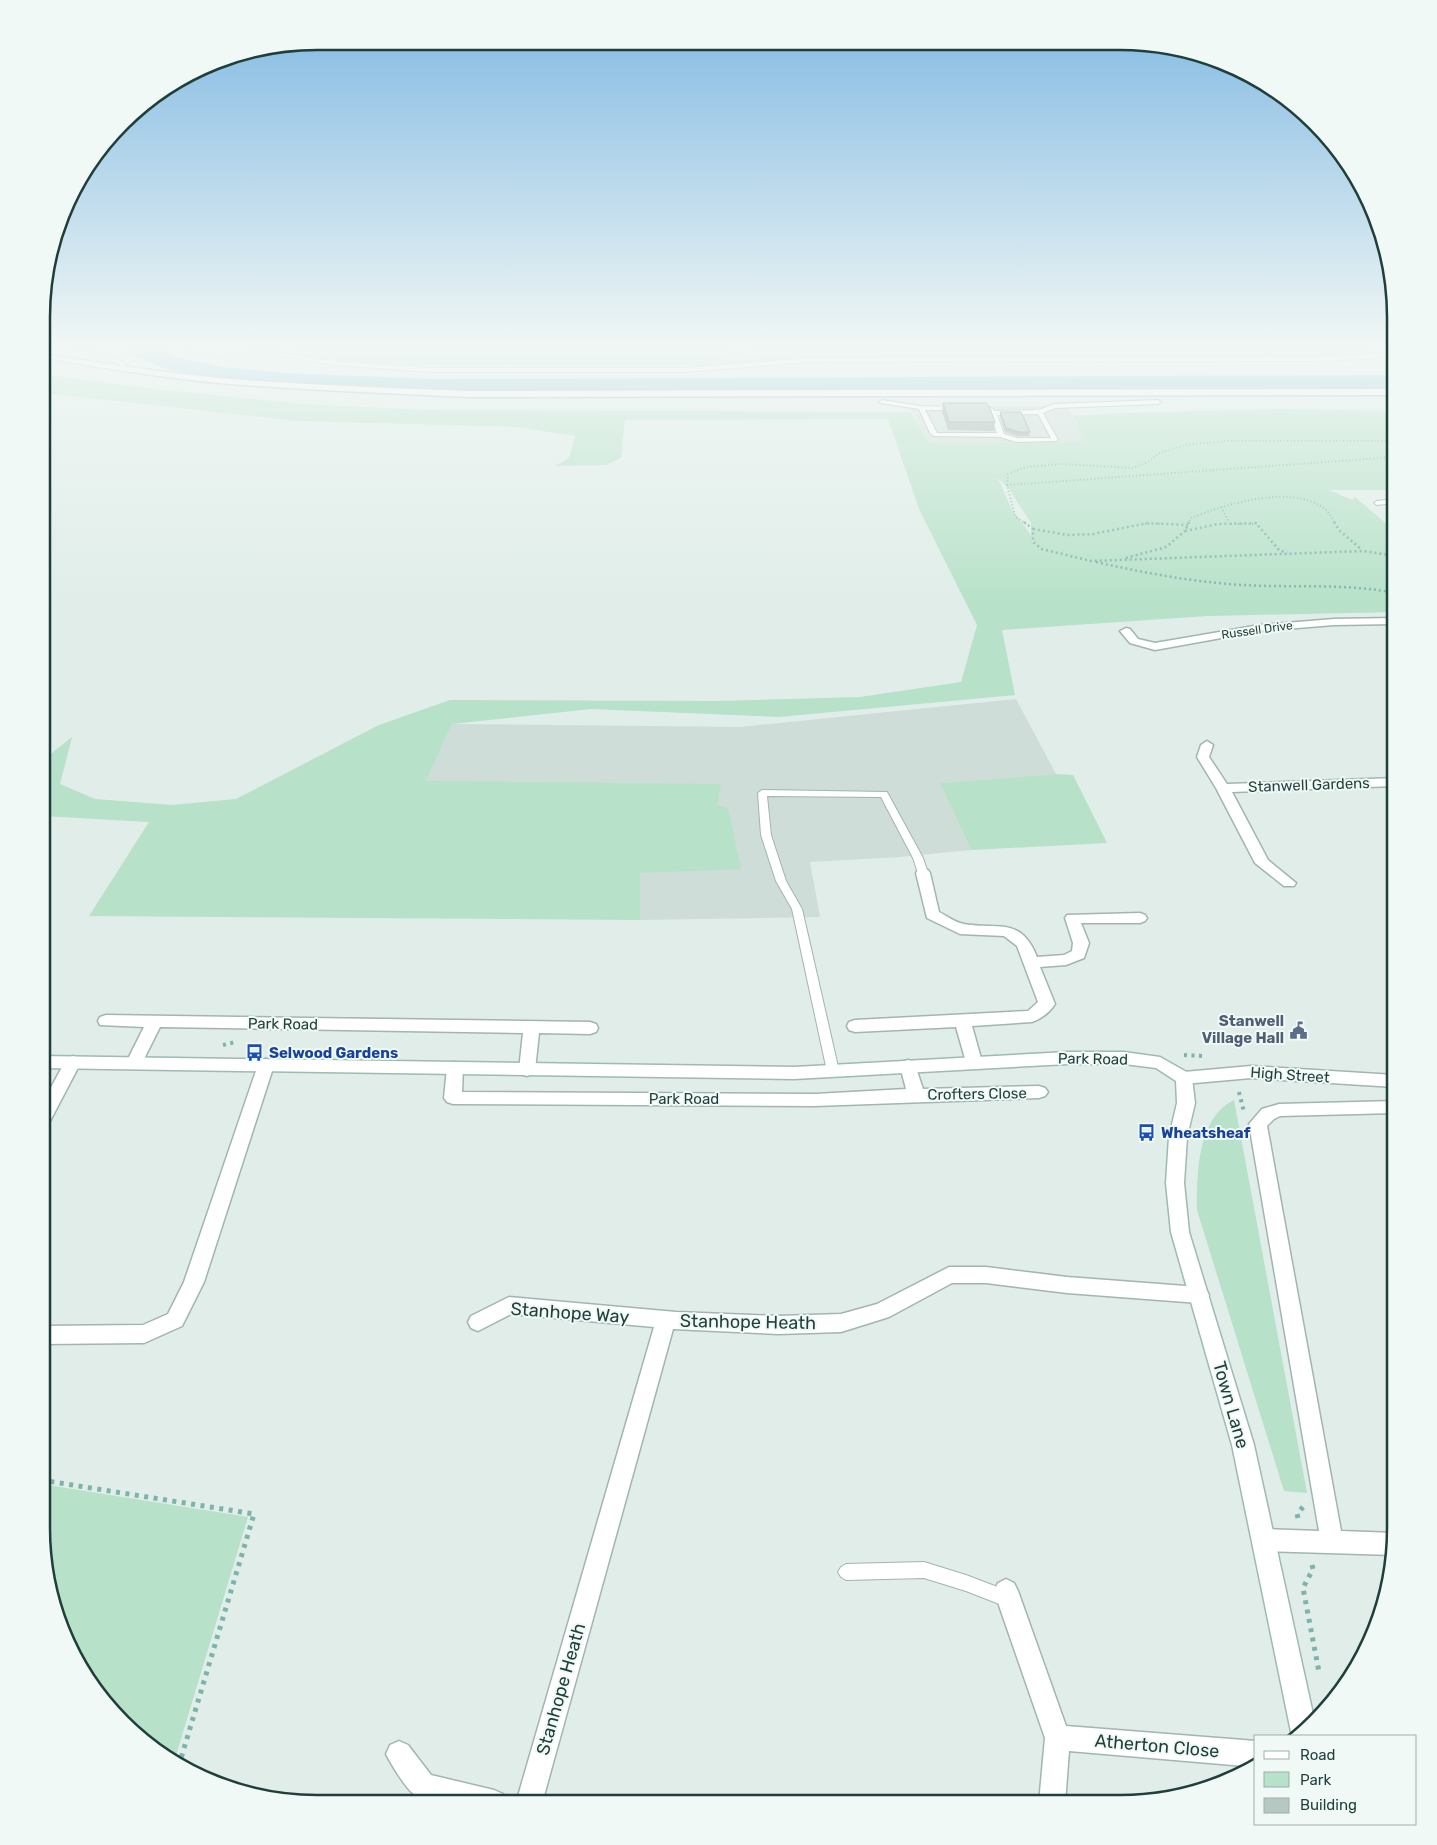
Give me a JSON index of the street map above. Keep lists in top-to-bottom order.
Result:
{
  "streets": {
    "street": [
      "Russell Drive",
      "Stanwell Gardens",
      "Park Road",
      "High Street",
      "Crofters Close",
      "Stanhope Way",
      "Stanhope Heath",
      "Town Lane",
      "Atherton Close"
    ]
  },
  "crossings": [
    ["Park Road", "High Street"],
    ["Park Road", "Crofters Close"],
    ["Park Road", "Town Lane"],
    ["High Street", "Town Lane"],
    ["Stanhope Way", "Stanhope Heath"],
    ["Stanhope Heath", "Town Lane"]
  ],
  "places": {
    "public building": ["Stanwell Village Hall"],
    "bus stop": ["Selwood Gardens", "Wheatsheaf"]
  },
  "legend": ["Road", "Park", "Building"]
}
